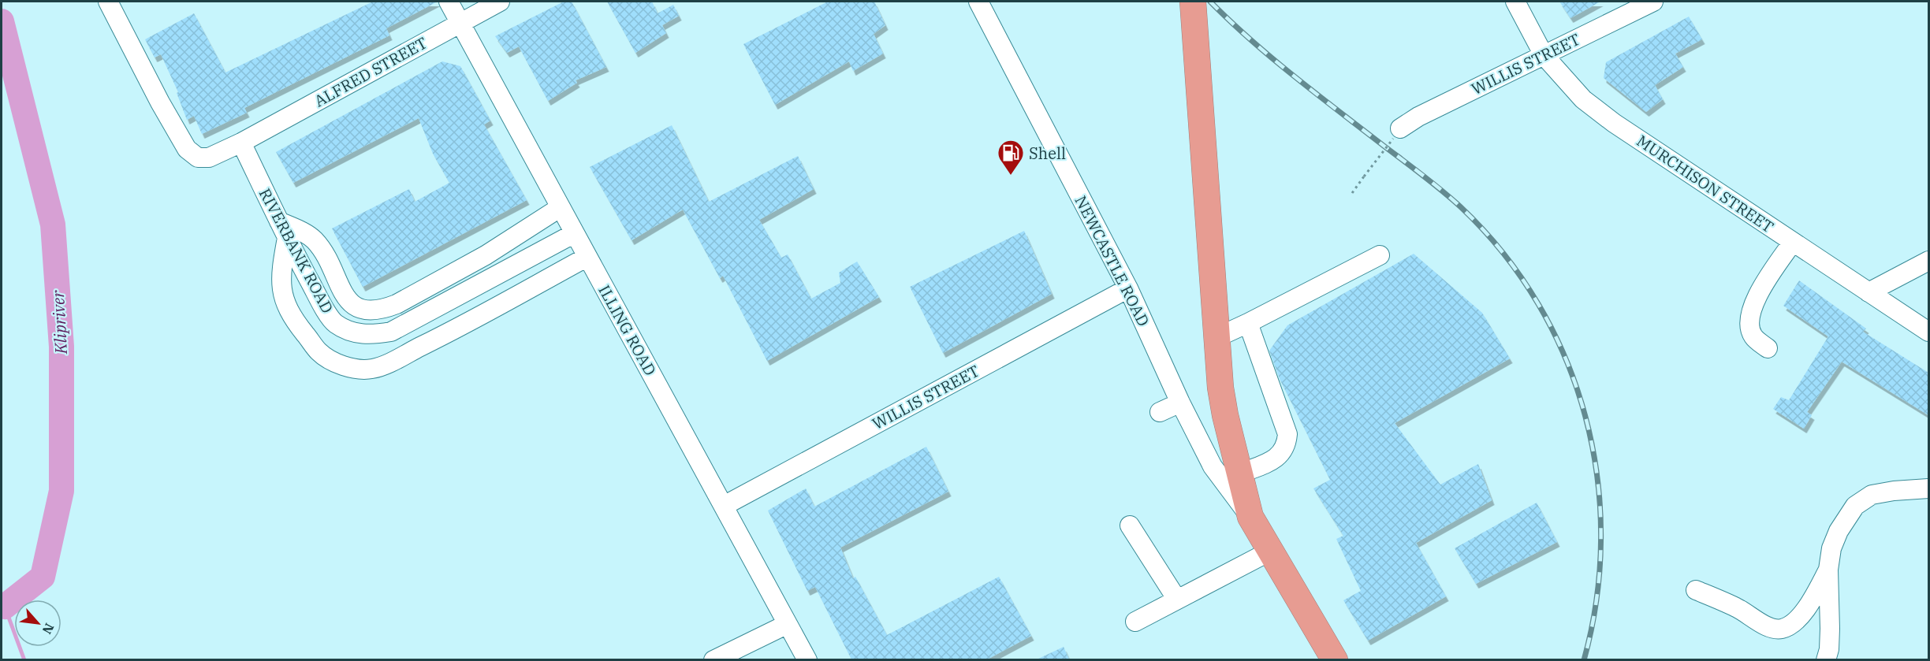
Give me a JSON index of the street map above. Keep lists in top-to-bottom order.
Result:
{
  "streets": {
    "street": [
      "WILLIS STREET",
      "ALFRED STREET",
      "MURCHISON STREET",
      "RIVERBANK ROAD",
      "NEWCASTLE ROAD",
      "ILLING ROAD"
    ]
  },
  "crossings": [
    ["WILLIS STREET", "MURCHISON STREET"],
    ["WILLIS STREET", "NEWCASTLE ROAD"],
    ["WILLIS STREET", "ILLING ROAD"],
    ["ALFRED STREET", "RIVERBANK ROAD"],
    ["ALFRED STREET", "ILLING ROAD"],
    ["RIVERBANK ROAD", "ILLING ROAD"]
  ],
  "water": ["Klipriver"],
  "places": {
    "fuel station": ["Shell"]
  },
  "north": "bottom right"
}
